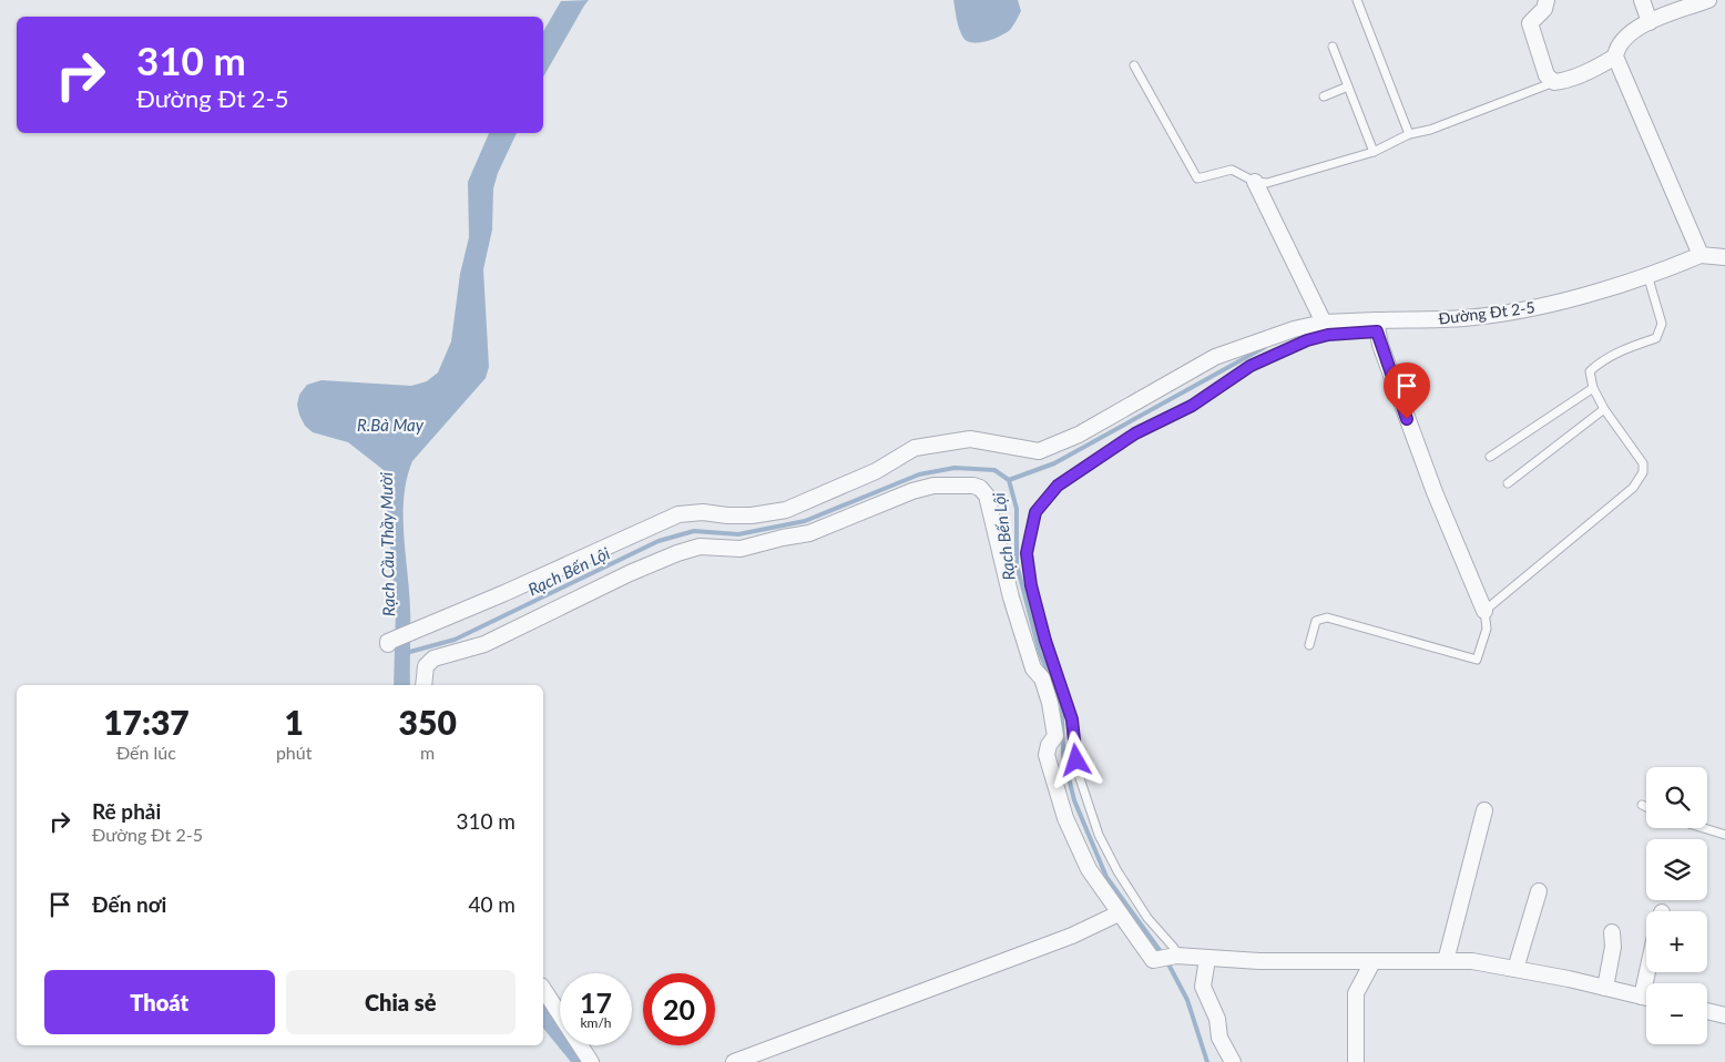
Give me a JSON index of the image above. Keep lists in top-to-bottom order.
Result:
{
  "streets": {
    "street": ["Đường Đt 2-5"]
  },
  "water": ["R.Bà May", "Rạch Bến Lội", "Rạch Cầu Thầy Mười"],
  "page": {
    "turn": ["310 m", "Đường Đt 2-5"],
    "eta": [
      "17:37",
      "Đến lúc",
      "1",
      "phút",
      "350",
      "m"
    ],
    "map_buttons": ["+", "−"],
    "list": [
      {
        "name": "Rẽ phải",
        "note": "Đường Đt 2-5",
        "value": "310 m"
      },
      {
        "name": "Đến nơi",
        "value": "40 m"
      }
    ],
    "buttons": ["Thoát", "Chia sẻ"],
    "speed": "17 km/h",
    "limit": "20"
  }
}
